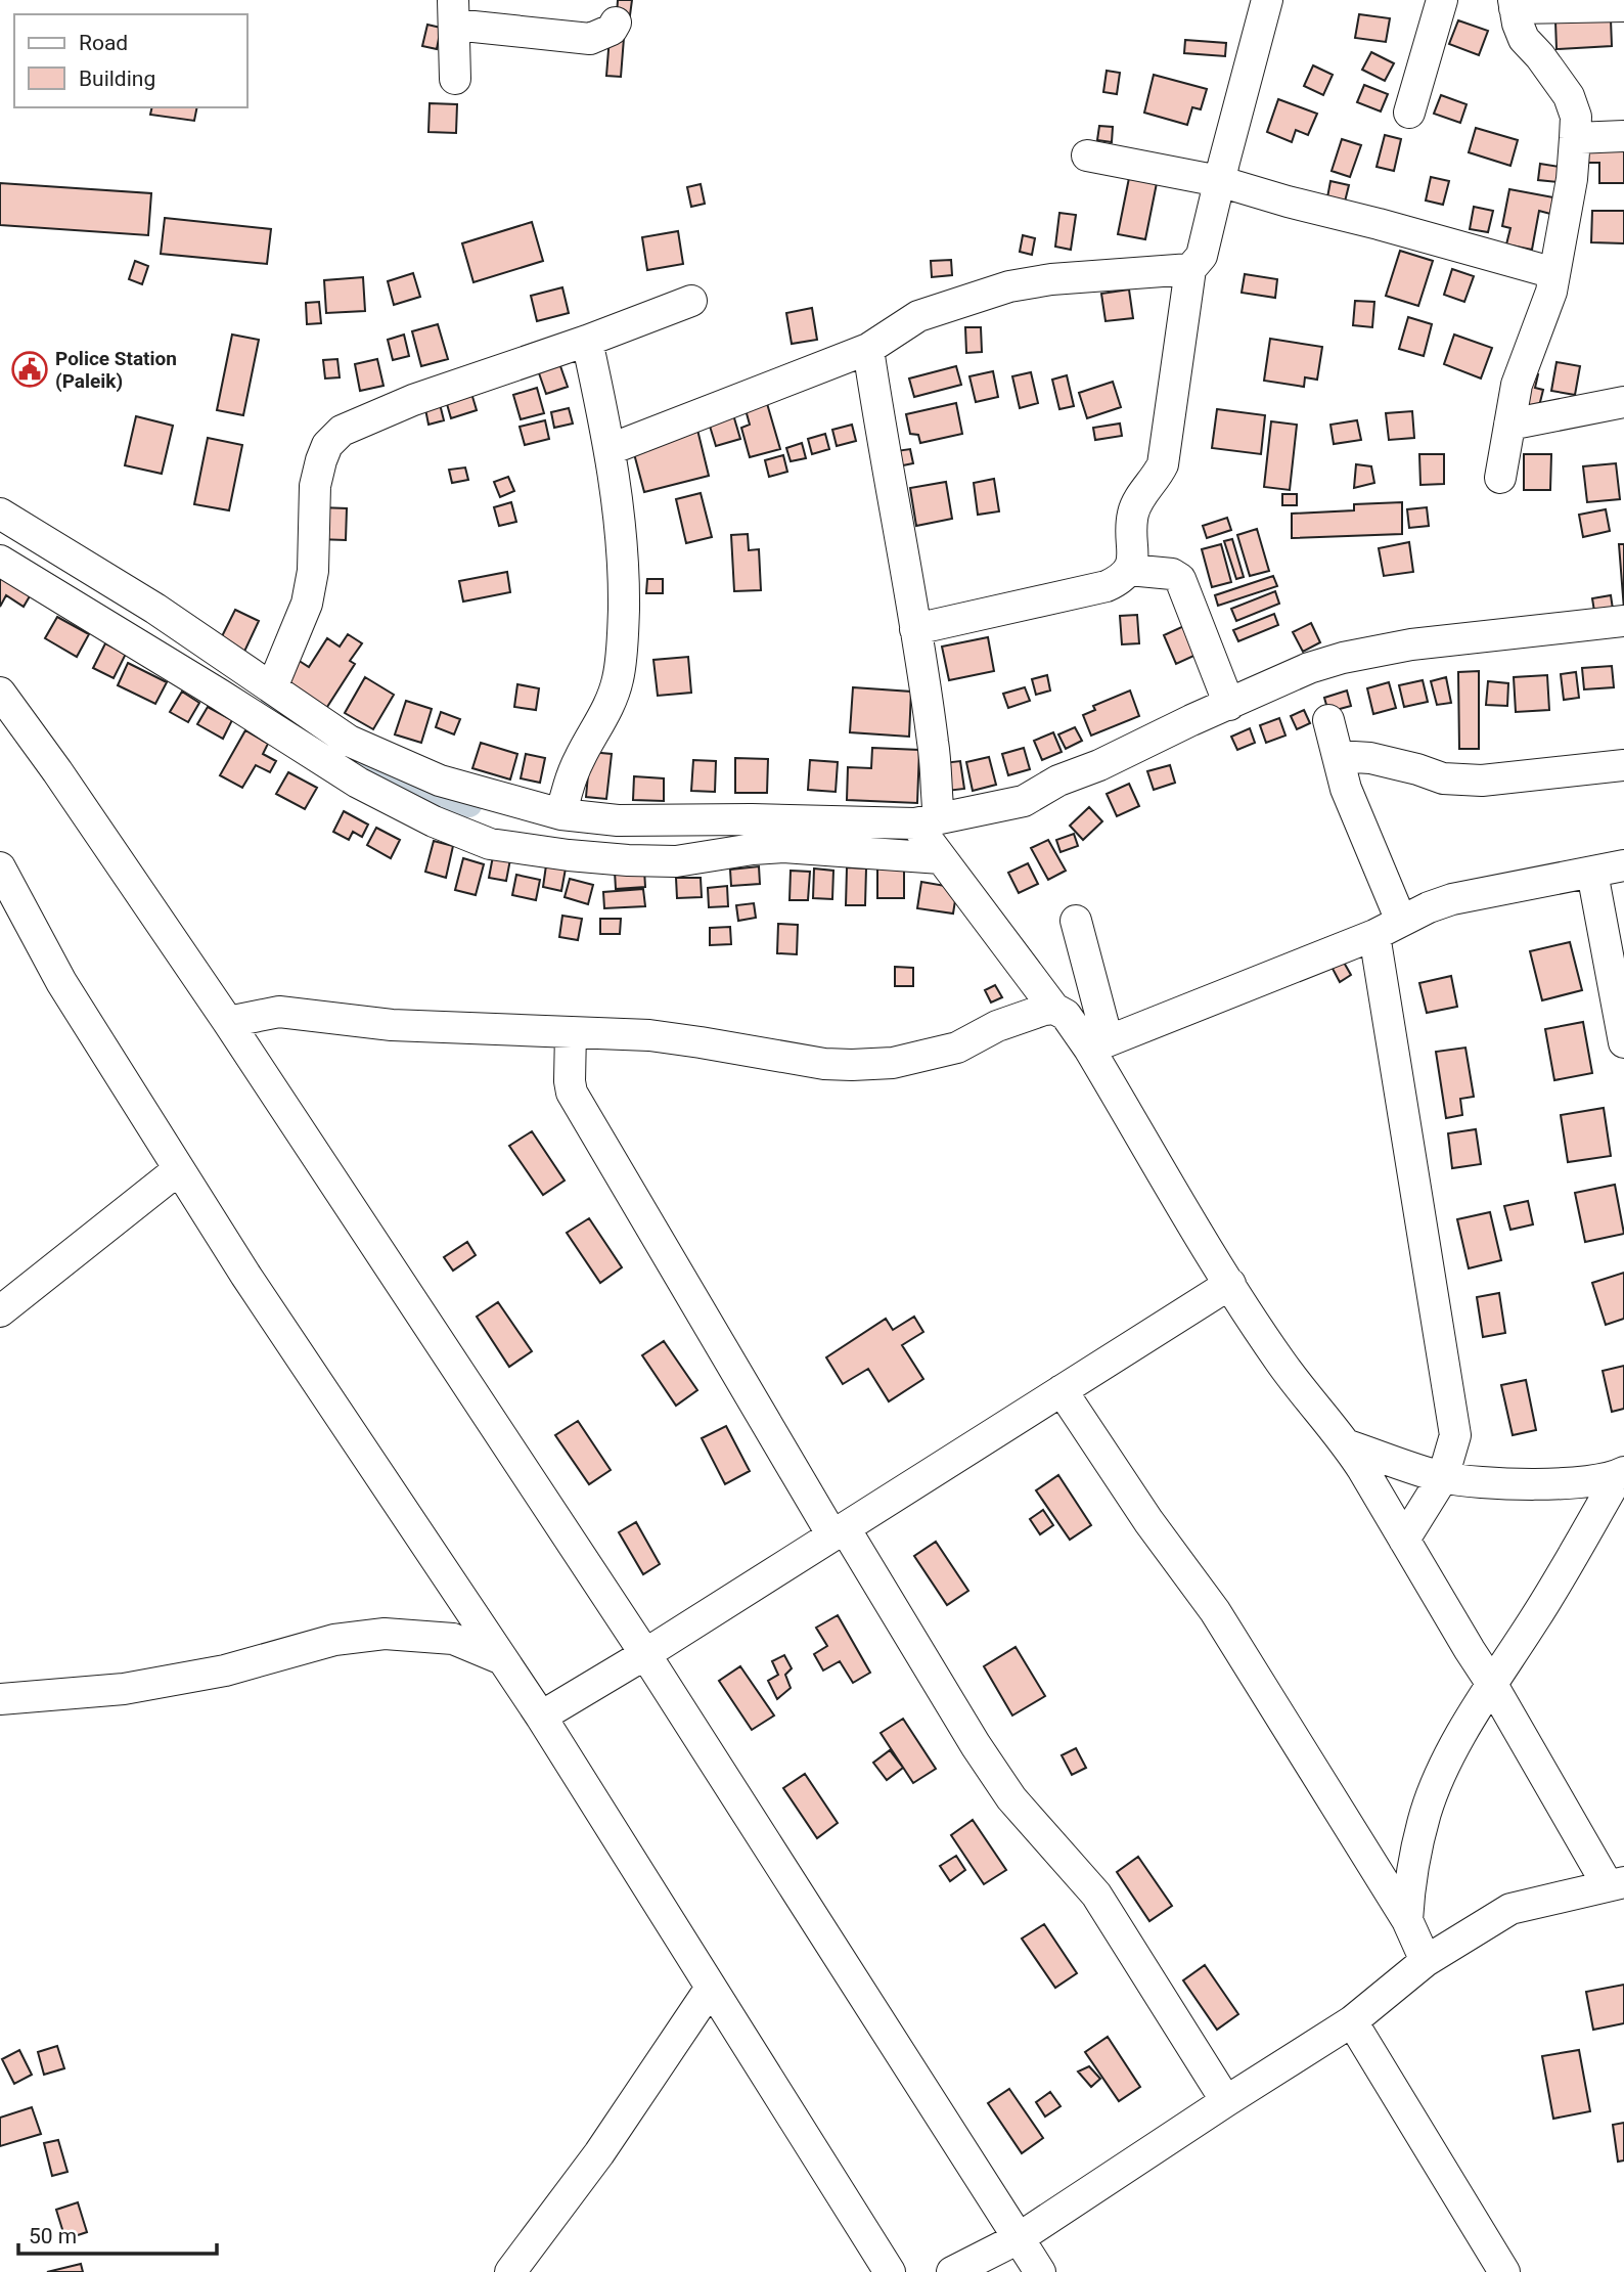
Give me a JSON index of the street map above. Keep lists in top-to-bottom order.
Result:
{
  "places": {
    "public building": ["Police Station (Paleik)"]
  },
  "legend": ["Road", "Building"],
  "scale_bar": "50 m"
}
